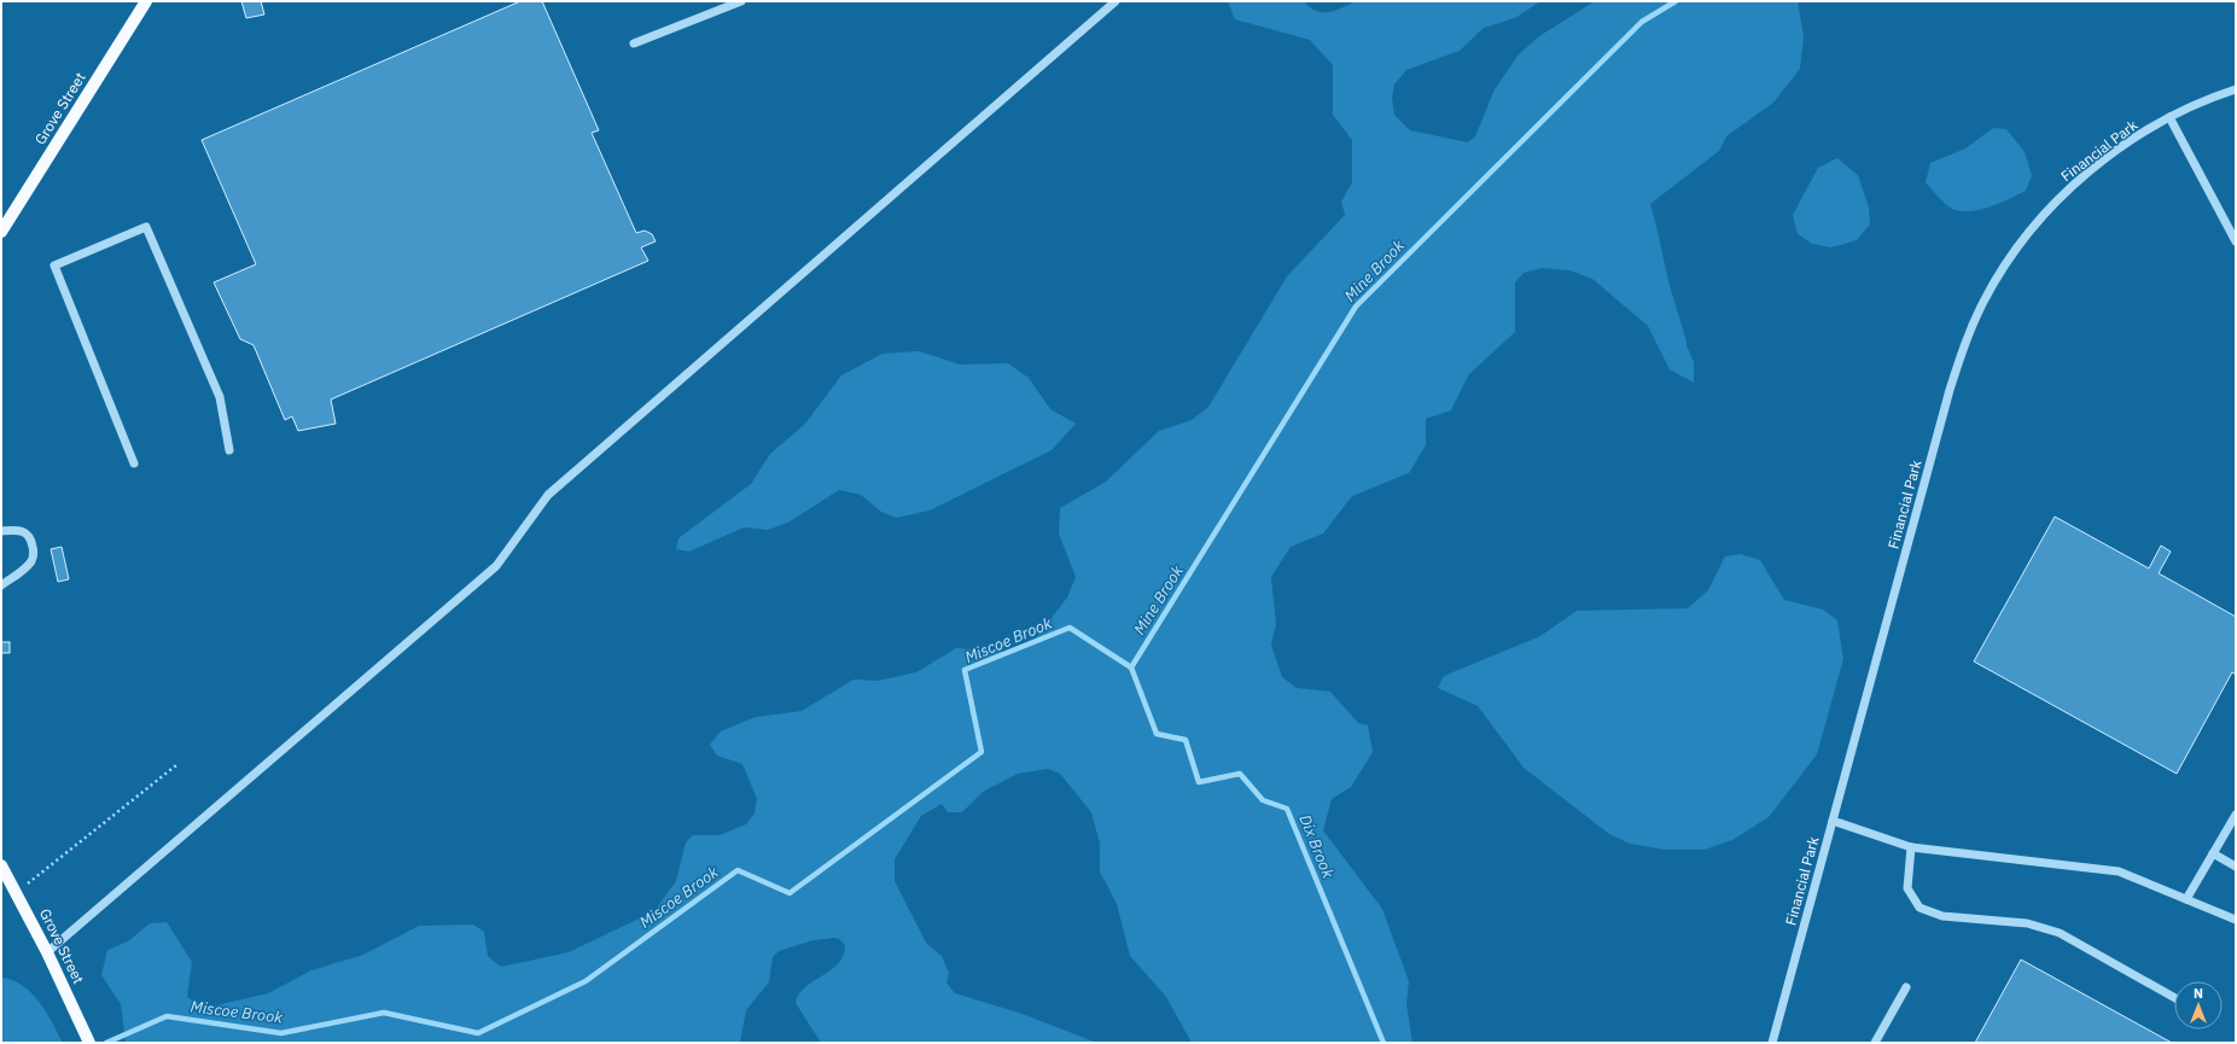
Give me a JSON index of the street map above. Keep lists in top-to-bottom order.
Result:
{
  "streets": {
    "main road": ["Grove Street"],
    "lane": ["Financial Park"]
  },
  "water": ["Mine Brook", "Miscoe Brook", "Dix Brook"],
  "north": "top"
}
